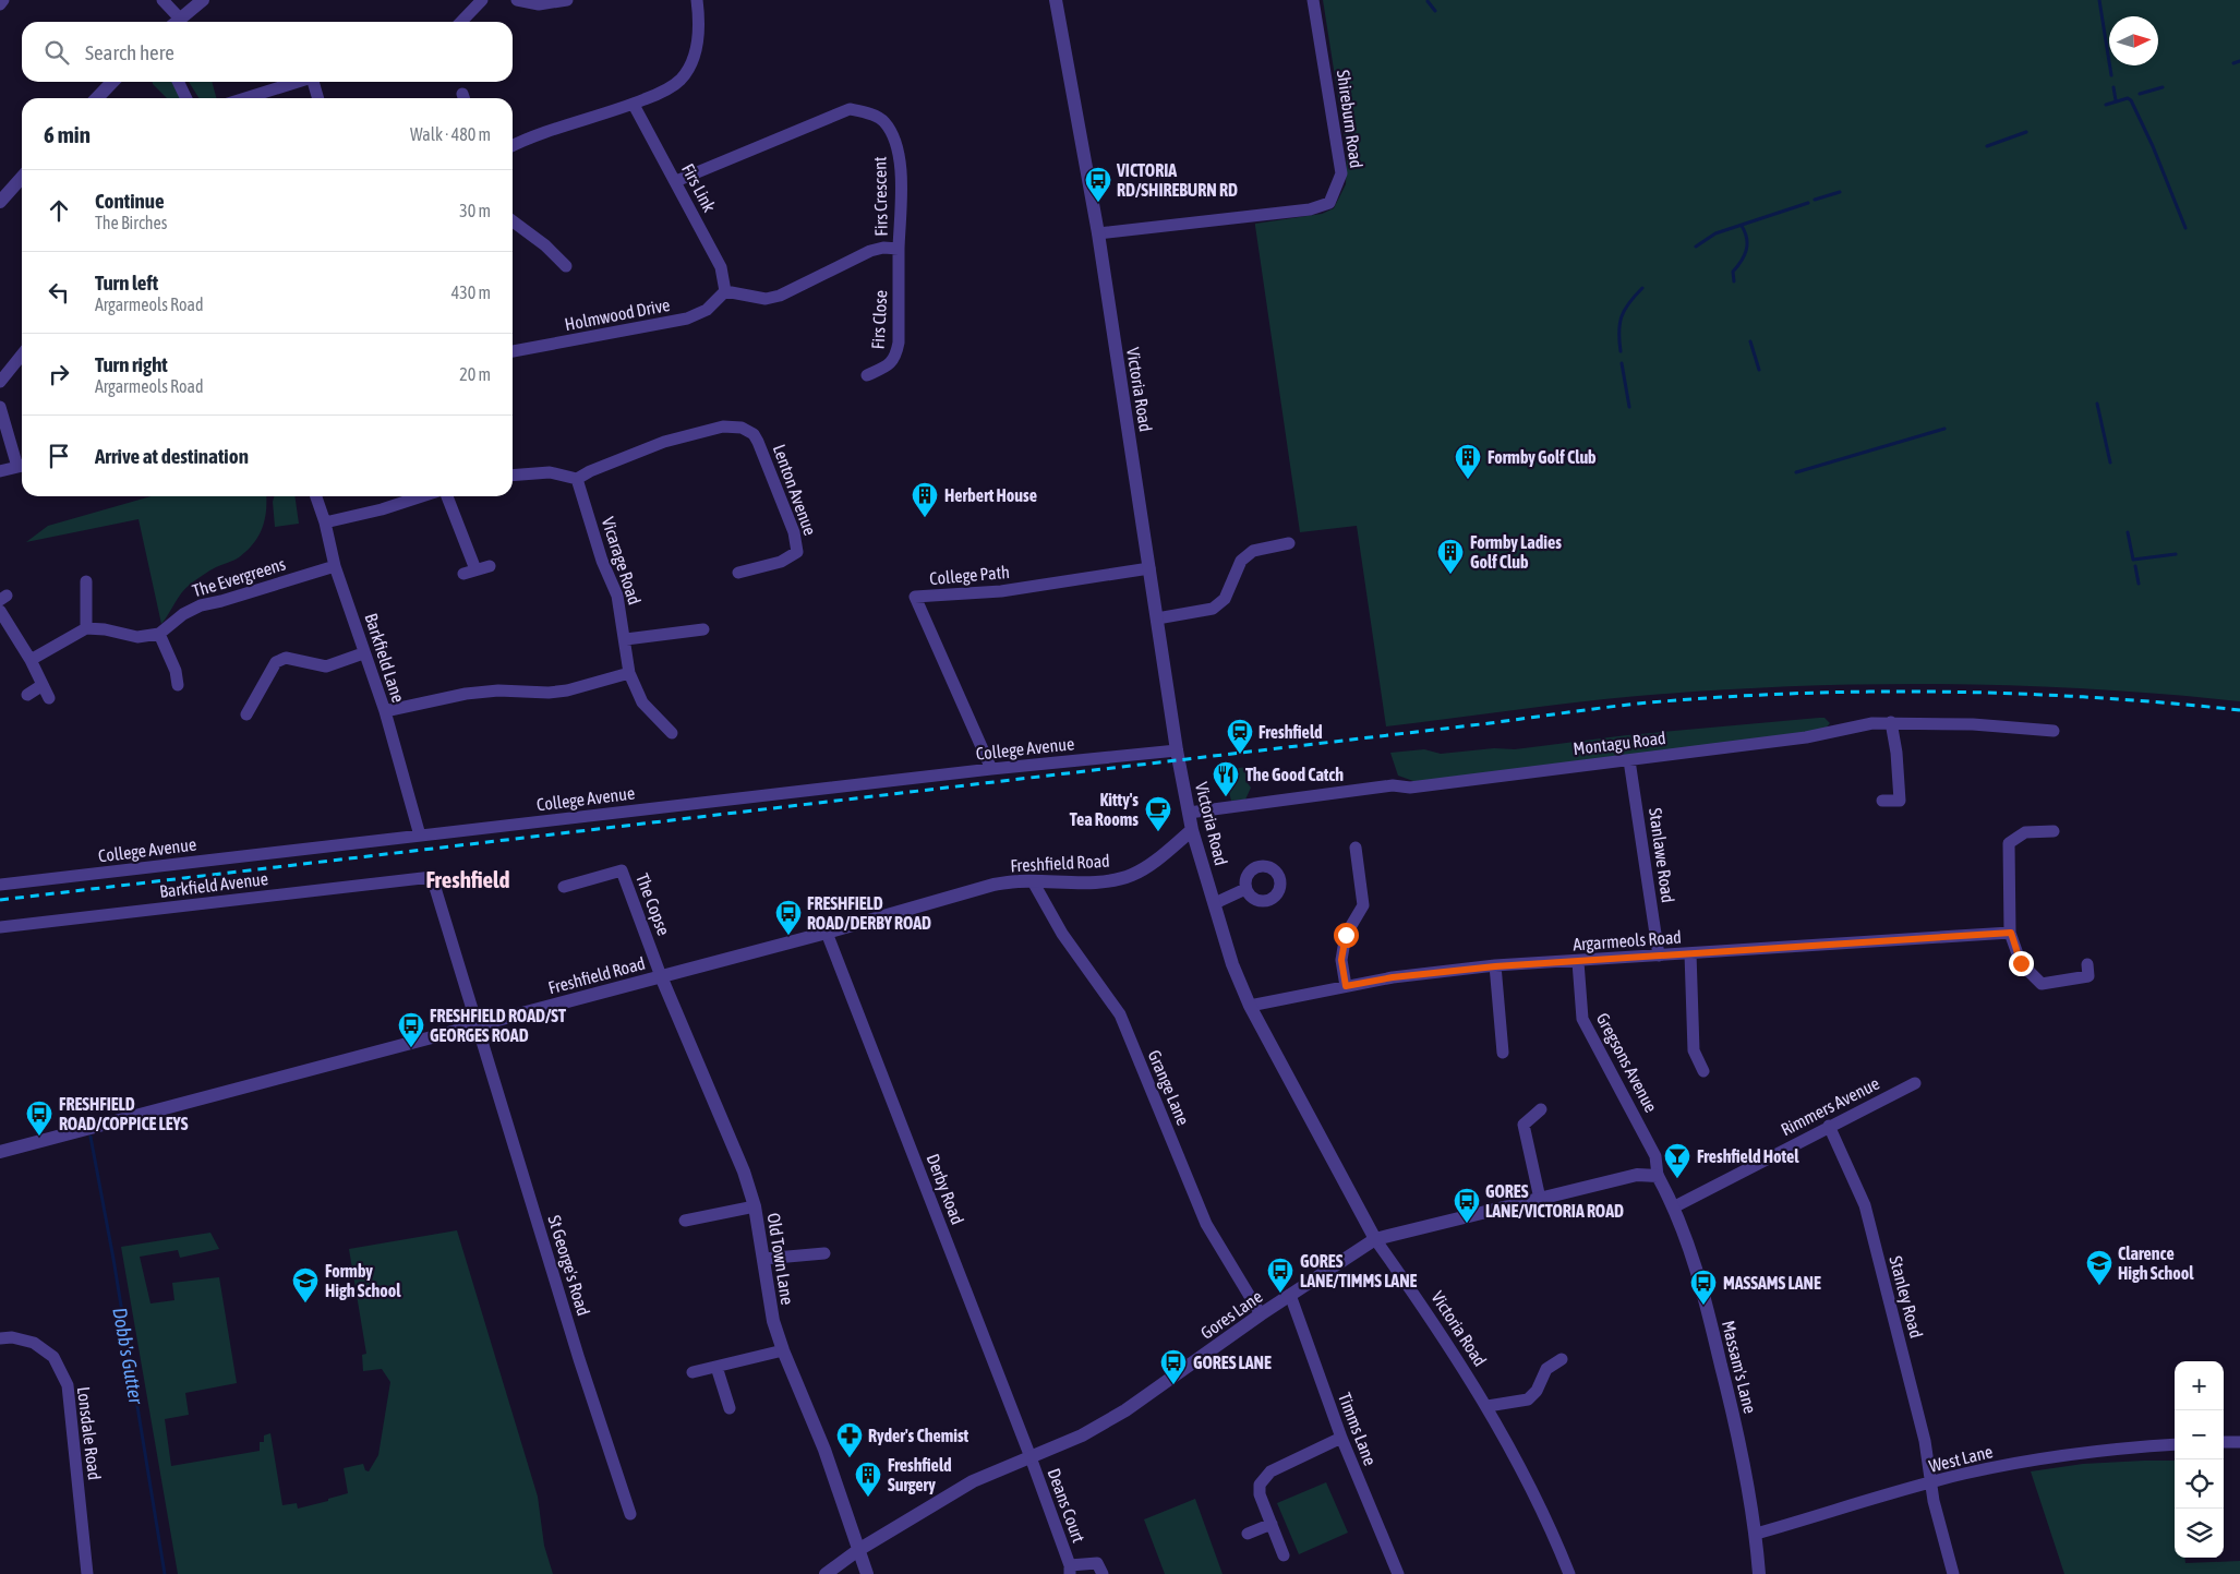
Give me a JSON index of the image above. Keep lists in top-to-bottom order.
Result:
{
  "streets": {
    "street": [
      "Shireburn Road",
      "Firs Link",
      "Firs Crescent",
      "Holmwood Drive",
      "Firs Close",
      "Victoria Road",
      "Lenton Avenue",
      "Vicarage Road",
      "College Path",
      "The Evergreens",
      "Barkfield Lane",
      "Montagu Road",
      "College Avenue",
      "Stanlawe Road",
      "Freshfield Road",
      "Barkfield Avenue",
      "The Copse",
      "Argarmeols Road",
      "Gregsons Avenue",
      "Grange Lane",
      "Rimmers Avenue",
      "Derby Road",
      "Old Town Lane",
      "St George's Road",
      "Stanley Road",
      "Gores Lane",
      "Massam's Lane",
      "Timms Lane",
      "Lonsdale Road",
      "West Lane",
      "Deans Court"
    ]
  },
  "crossings": [
    ["Shireburn Road", "Victoria Road"],
    ["Firs Link", "Firs Crescent"],
    ["Firs Link", "Holmwood Drive"],
    ["Firs Crescent", "Holmwood Drive"],
    ["Firs Crescent", "Firs Close"],
    ["Victoria Road", "College Path"],
    ["Victoria Road", "Montagu Road"],
    ["Victoria Road", "College Avenue"],
    ["Victoria Road", "Freshfield Road"],
    ["Victoria Road", "Argarmeols Road"],
    ["Victoria Road", "Gores Lane"],
    ["Lenton Avenue", "Vicarage Road"],
    ["College Path", "College Avenue"],
    ["The Evergreens", "Barkfield Lane"],
    ["Barkfield Lane", "College Avenue"],
    ["Montagu Road", "Stanlawe Road"],
    ["Stanlawe Road", "Argarmeols Road"],
    ["Freshfield Road", "Barkfield Avenue"],
    ["Freshfield Road", "The Copse"],
    ["Freshfield Road", "Grange Lane"],
    ["Freshfield Road", "Derby Road"],
    ["Freshfield Road", "Old Town Lane"],
    ["Freshfield Road", "St George's Road"],
    ["Barkfield Avenue", "St George's Road"],
    ["The Copse", "Old Town Lane"],
    ["Argarmeols Road", "Gregsons Avenue"],
    ["Gregsons Avenue", "Gores Lane"],
    ["Gregsons Avenue", "Massam's Lane"],
    ["Grange Lane", "Gores Lane"],
    ["Rimmers Avenue", "Stanley Road"],
    ["Rimmers Avenue", "Massam's Lane"],
    ["Derby Road", "Gores Lane"],
    ["Derby Road", "Deans Court"],
    ["Old Town Lane", "Gores Lane"],
    ["Stanley Road", "West Lane"],
    ["Gores Lane", "Massam's Lane"],
    ["Gores Lane", "Timms Lane"],
    ["Gores Lane", "Deans Court"],
    ["Massam's Lane", "West Lane"]
  ],
  "districts": ["Freshfield"],
  "water": ["Dobb's Gutter"],
  "places": {
    "bus stop": [
      "VICTORIA RD/SHIREBURN RD",
      "FRESHFIELD ROAD/DERBY ROAD",
      "FRESHFIELD ROAD/ST GEORGES ROAD",
      "FRESHFIELD ROAD/COPPICE LEYS",
      "GORES LANE/VICTORIA ROAD",
      "GORES LANE/TIMMS LANE",
      "MASSAMS LANE",
      "GORES LANE"
    ],
    "building": [
      "Formby Golf Club",
      "Herbert House",
      "Formby Ladies Golf Club",
      "Freshfield Surgery"
    ],
    "station": ["Freshfield"],
    "restaurant": ["The Good Catch"],
    "cafe": ["Kitty's Tea Rooms"],
    "bar": ["Freshfield Hotel"],
    "school or university": ["Clarence High School", "Formby High School"],
    "pharmacy": ["Ryder's Chemist"]
  },
  "north": "right",
  "page": {
    "search": "Search here",
    "heading": ["6 min", "Walk · 480 m"],
    "list": [
      ["Continue", "The Birches", "30 m"],
      ["Turn left", "Argarmeols Road", "430 m"],
      ["Turn right", "Argarmeols Road", "20 m"],
      "Arrive at destination"
    ],
    "map_buttons": ["+", "−"]
  }
}
